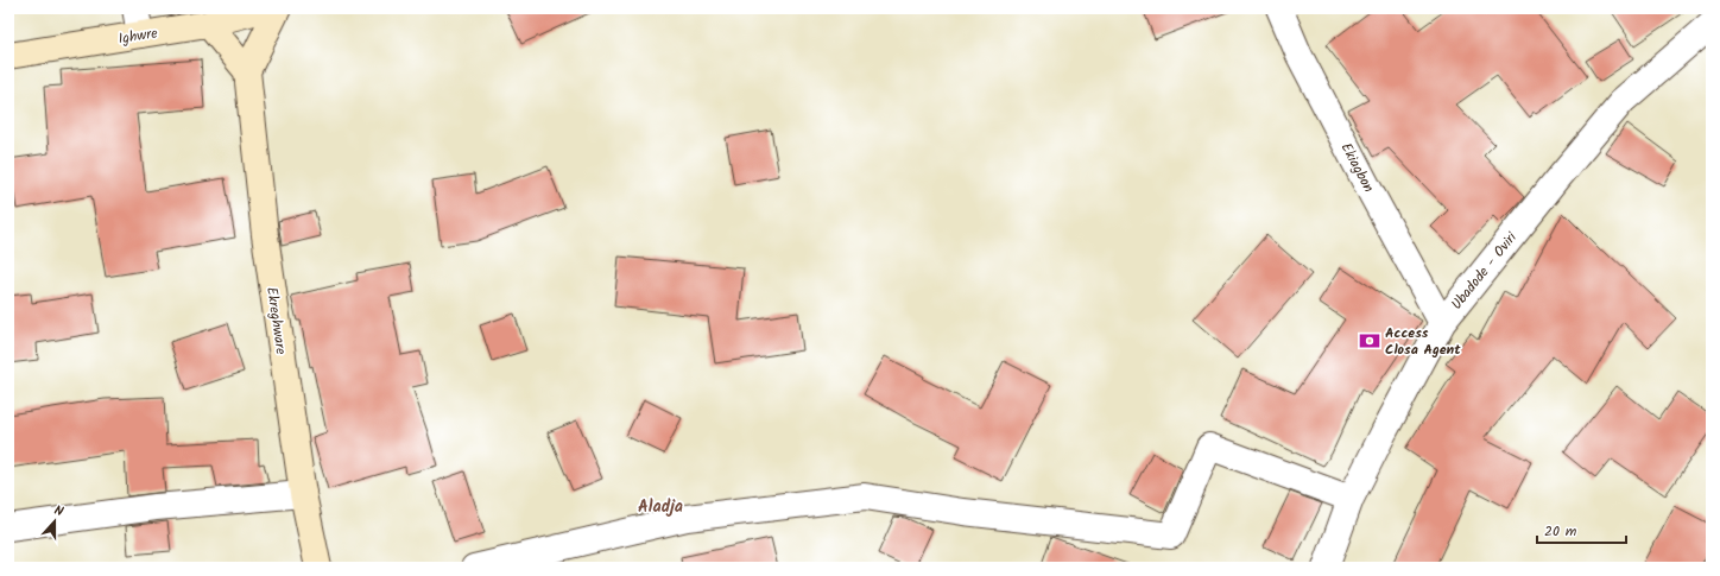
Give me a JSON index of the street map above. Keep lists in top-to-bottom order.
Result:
{
  "streets": {
    "street": [
      "Ighwre",
      "Ekiagbon",
      "Ubadode - Oviri",
      "Ekreghware"
    ]
  },
  "crossings": [
    ["Ekiagbon", "Ubadode - Oviri"]
  ],
  "districts": ["Aladja"],
  "places": {
    "bank": ["Access Closa Agent"]
  },
  "scale_bar": "20 m",
  "north": "top"
}
